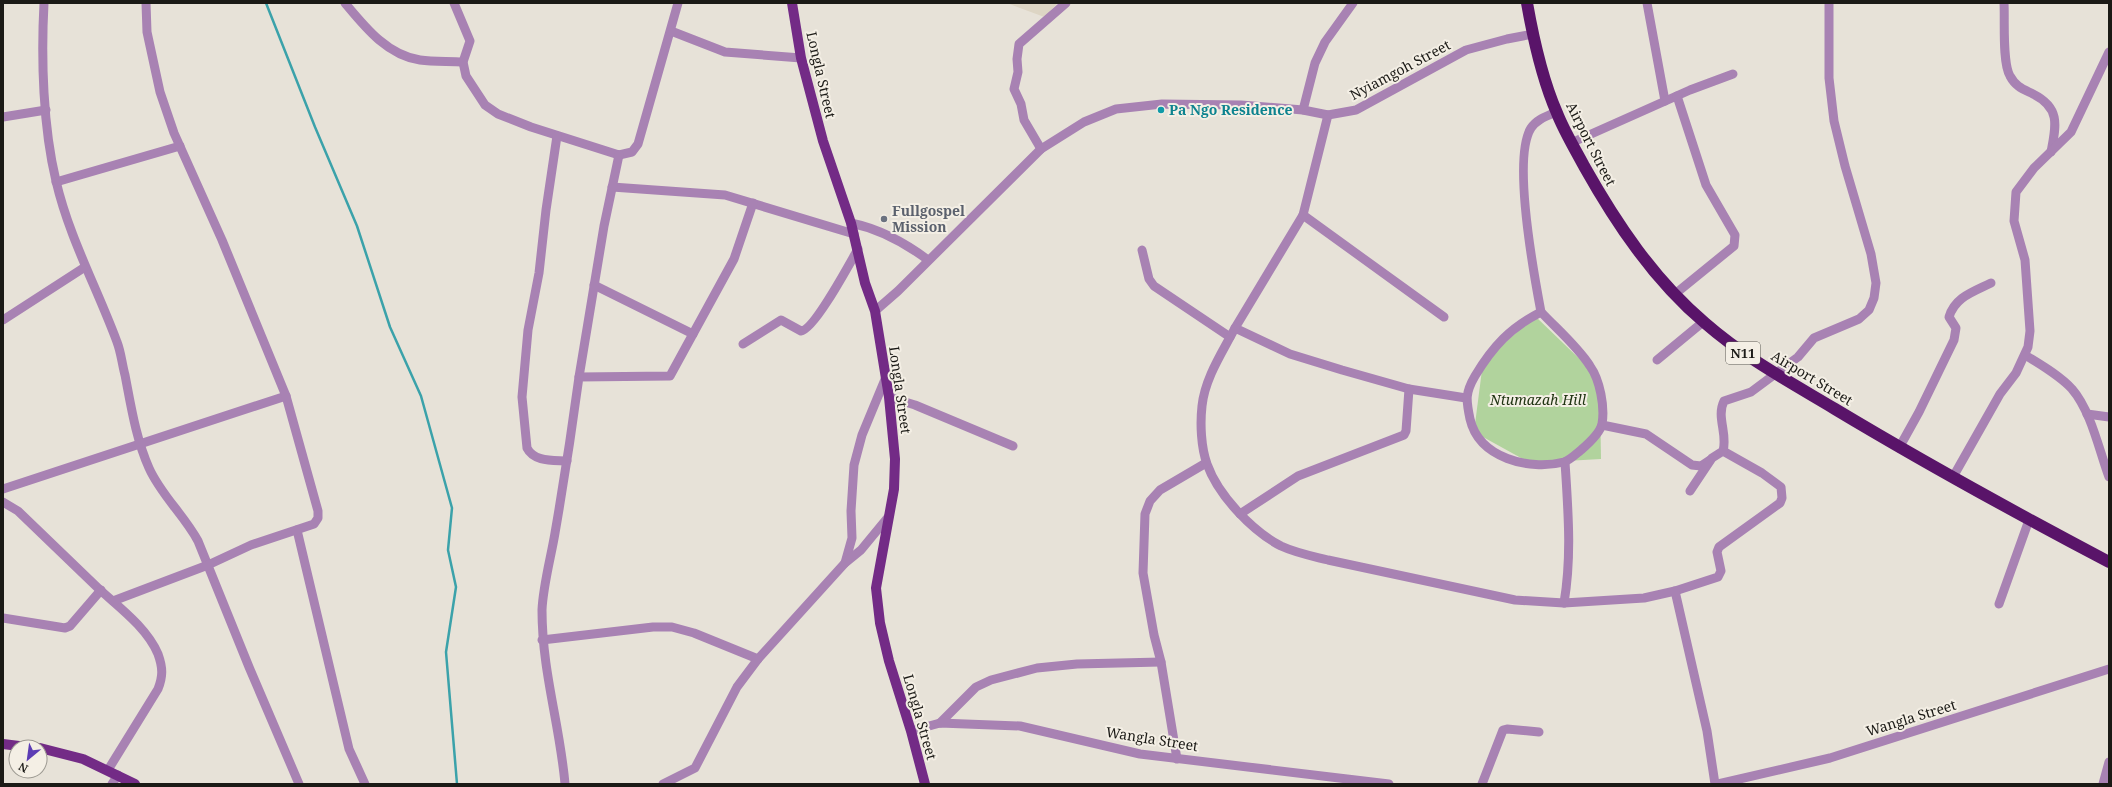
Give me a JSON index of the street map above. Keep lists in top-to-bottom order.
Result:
{
  "streets": {
    "highway": ["Airport Street", "N11"],
    "main road": ["Longla Street"],
    "street": ["Nyiamgoh Street", "Wangla Street"]
  },
  "crossings": [
    ["Nyiamgoh Street", "Longla Street"],
    ["Nyiamgoh Street", "Airport Street"],
    ["Longla Street", "Wangla Street"]
  ],
  "parks": ["Ntumazah Hill"],
  "places": ["Pa Ngo Residence", "Fullgospel Mission"],
  "north": "bottom left"
}
